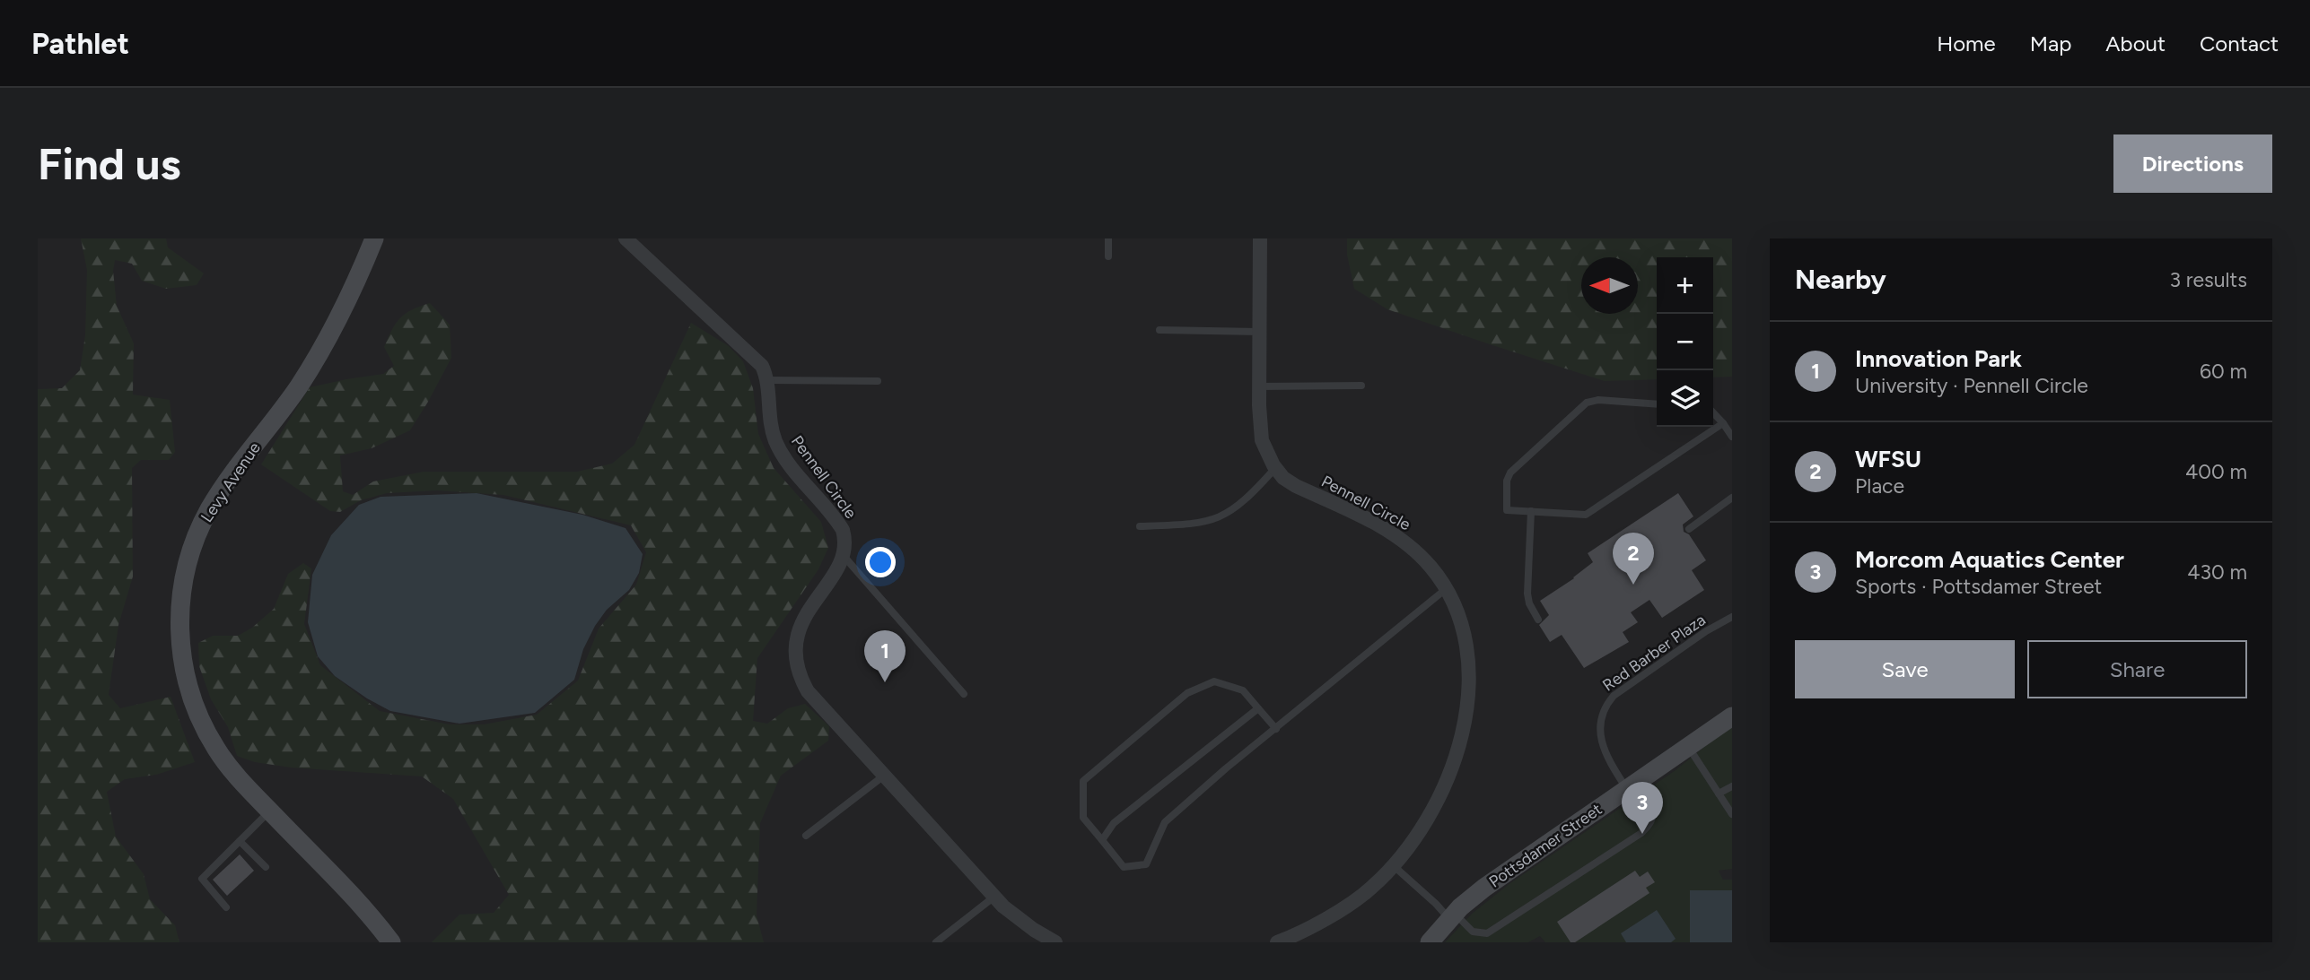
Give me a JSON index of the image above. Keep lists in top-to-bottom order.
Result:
{
  "streets": {
    "street": ["Pennell Circle", "Levy Avenue", "Pottsdamer Street"],
    "lane": ["Red Barber Plaza"]
  },
  "crossings": [
    ["Red Barber Plaza", "Pottsdamer Street"]
  ],
  "north": "left",
  "page": {
    "header": "Pathlet",
    "nav": [
      "Home",
      "Map",
      "About",
      "Contact"
    ],
    "buttons": [
      "Directions",
      ["Save", "Share"]
    ],
    "title": "Find us",
    "heading": ["Nearby", "3 results"],
    "map_buttons": ["+", "−"],
    "list": [
      {
        "mark": "1",
        "name": "Innovation Park",
        "note": "University · Pennell Circle",
        "value": "60 m"
      },
      {
        "mark": "2",
        "name": "WFSU",
        "note": "Place",
        "value": "400 m"
      },
      {
        "mark": "3",
        "name": "Morcom Aquatics Center",
        "note": "Sports · Pottsdamer Street",
        "value": "430 m"
      }
    ],
    "pins": ["2", "1", "3"]
  }
}
